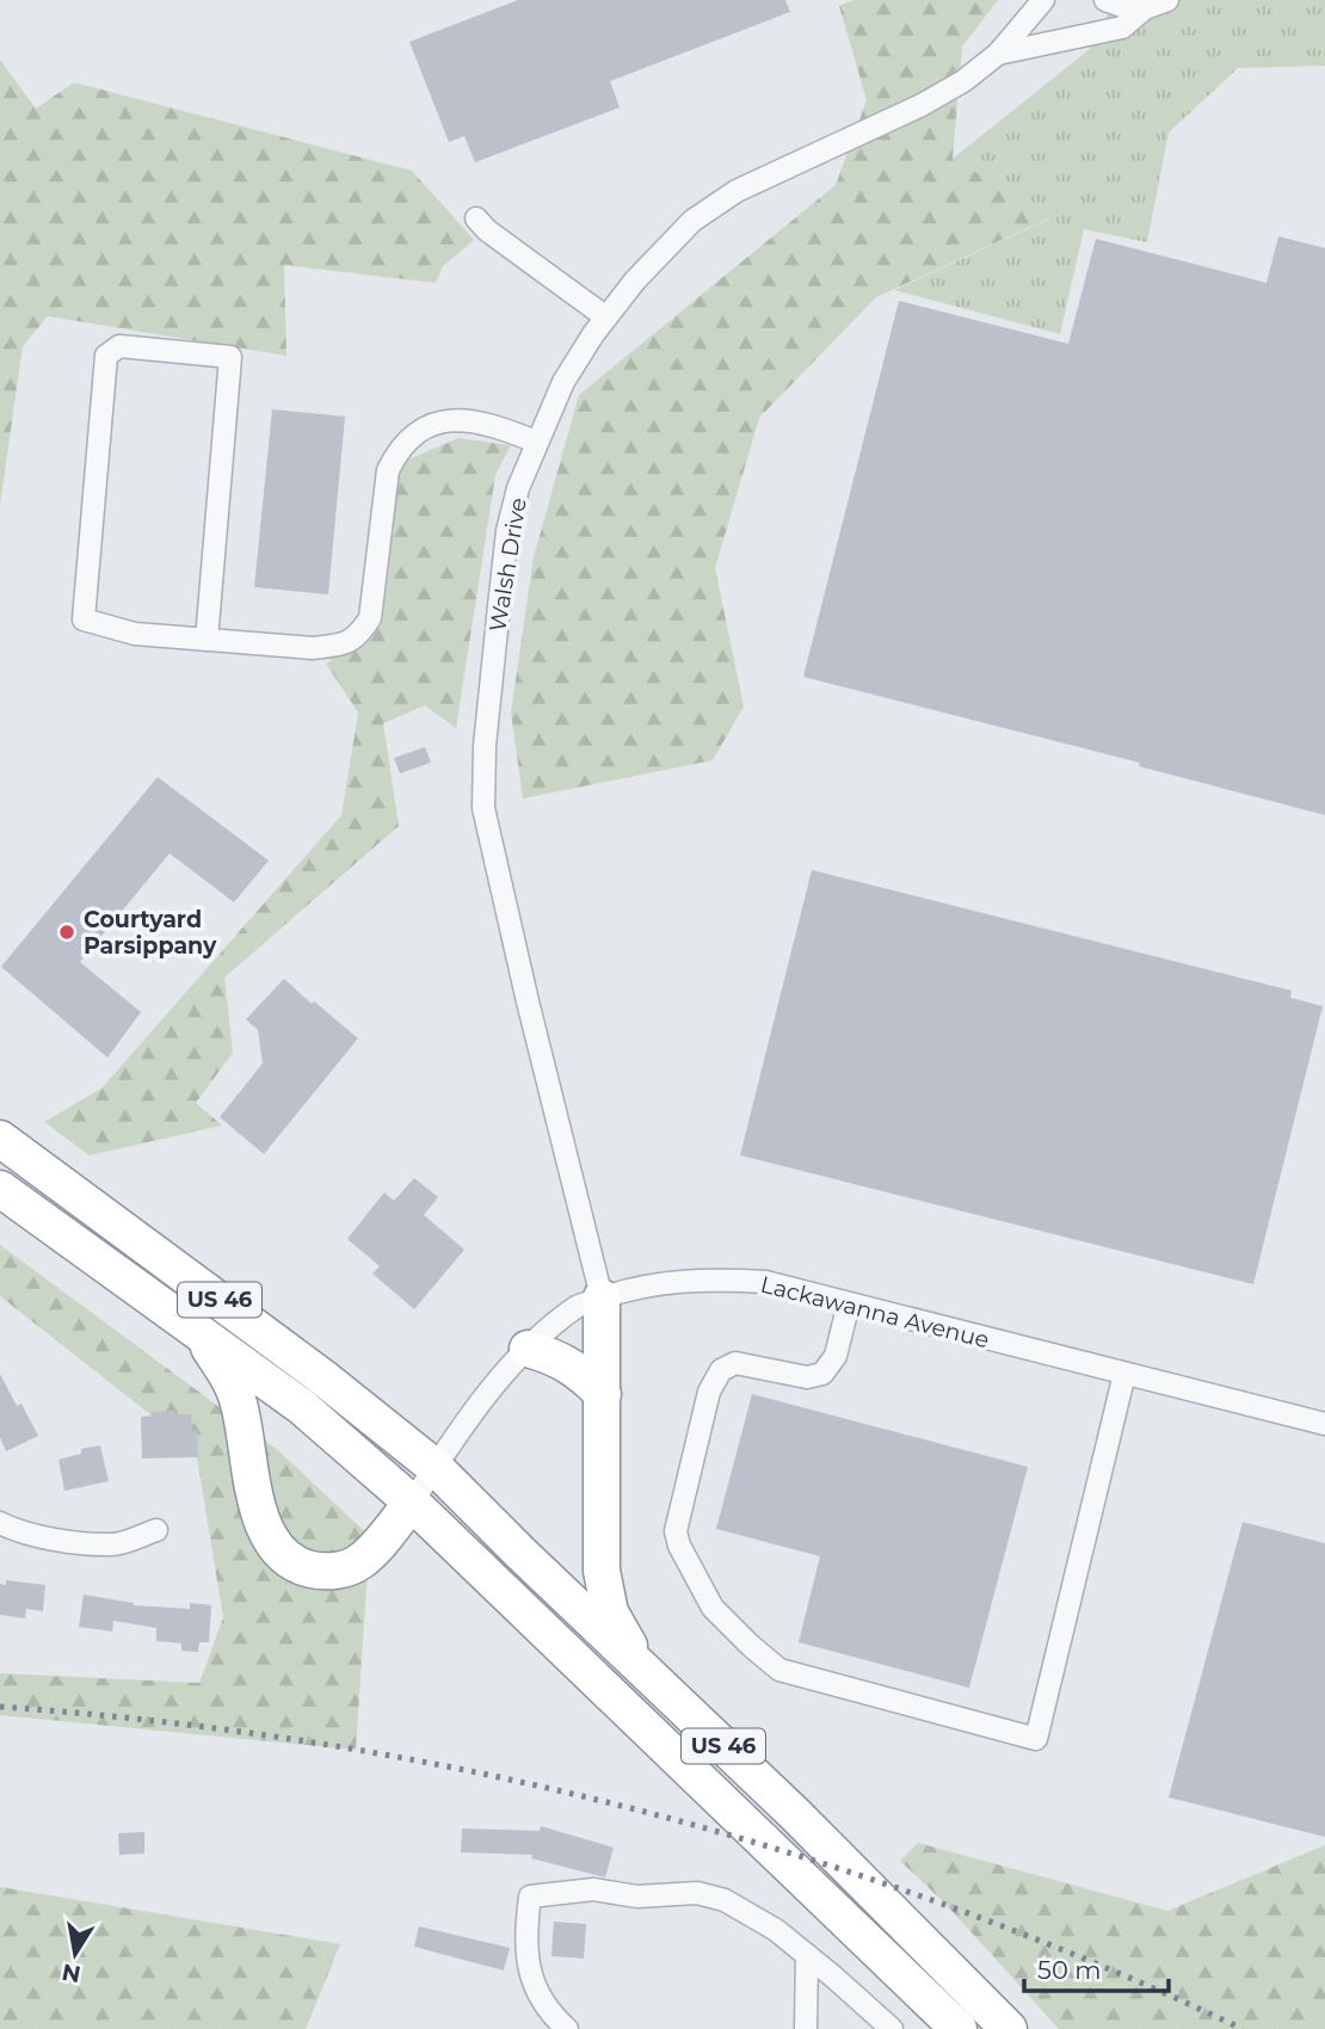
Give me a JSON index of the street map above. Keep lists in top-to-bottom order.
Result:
{
  "streets": {
    "highway": ["US 46"],
    "street": ["Walsh Drive", "Lackawanna Avenue"]
  },
  "crossings": [
    ["Walsh Drive", "Lackawanna Avenue"],
    ["US 46", "Lackawanna Avenue"]
  ],
  "places": ["Courtyard Parsippany"],
  "scale_bar": "50 m",
  "north": "bottom"
}
